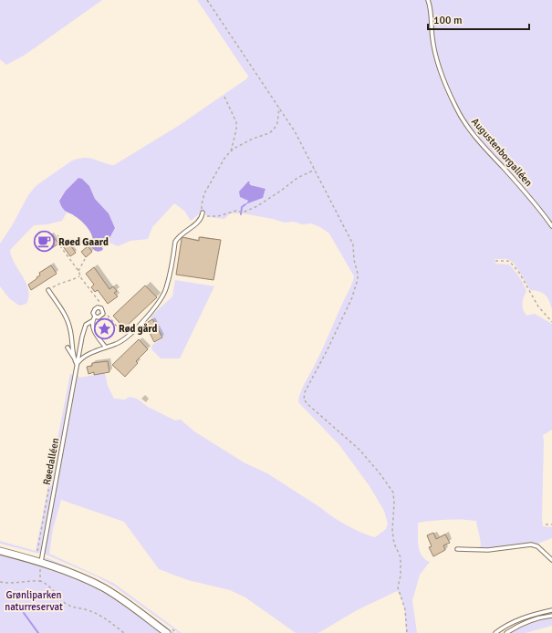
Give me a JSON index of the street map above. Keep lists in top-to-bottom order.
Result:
{
  "streets": {
    "lane": ["Augustenborgalléen", "Røedalléen"]
  },
  "parks": ["Grønliparken naturreservat"],
  "places": {
    "cafe": ["Røed Gaard"],
    "place": ["Rød gård"]
  },
  "scale_bar": "100 m"
}
